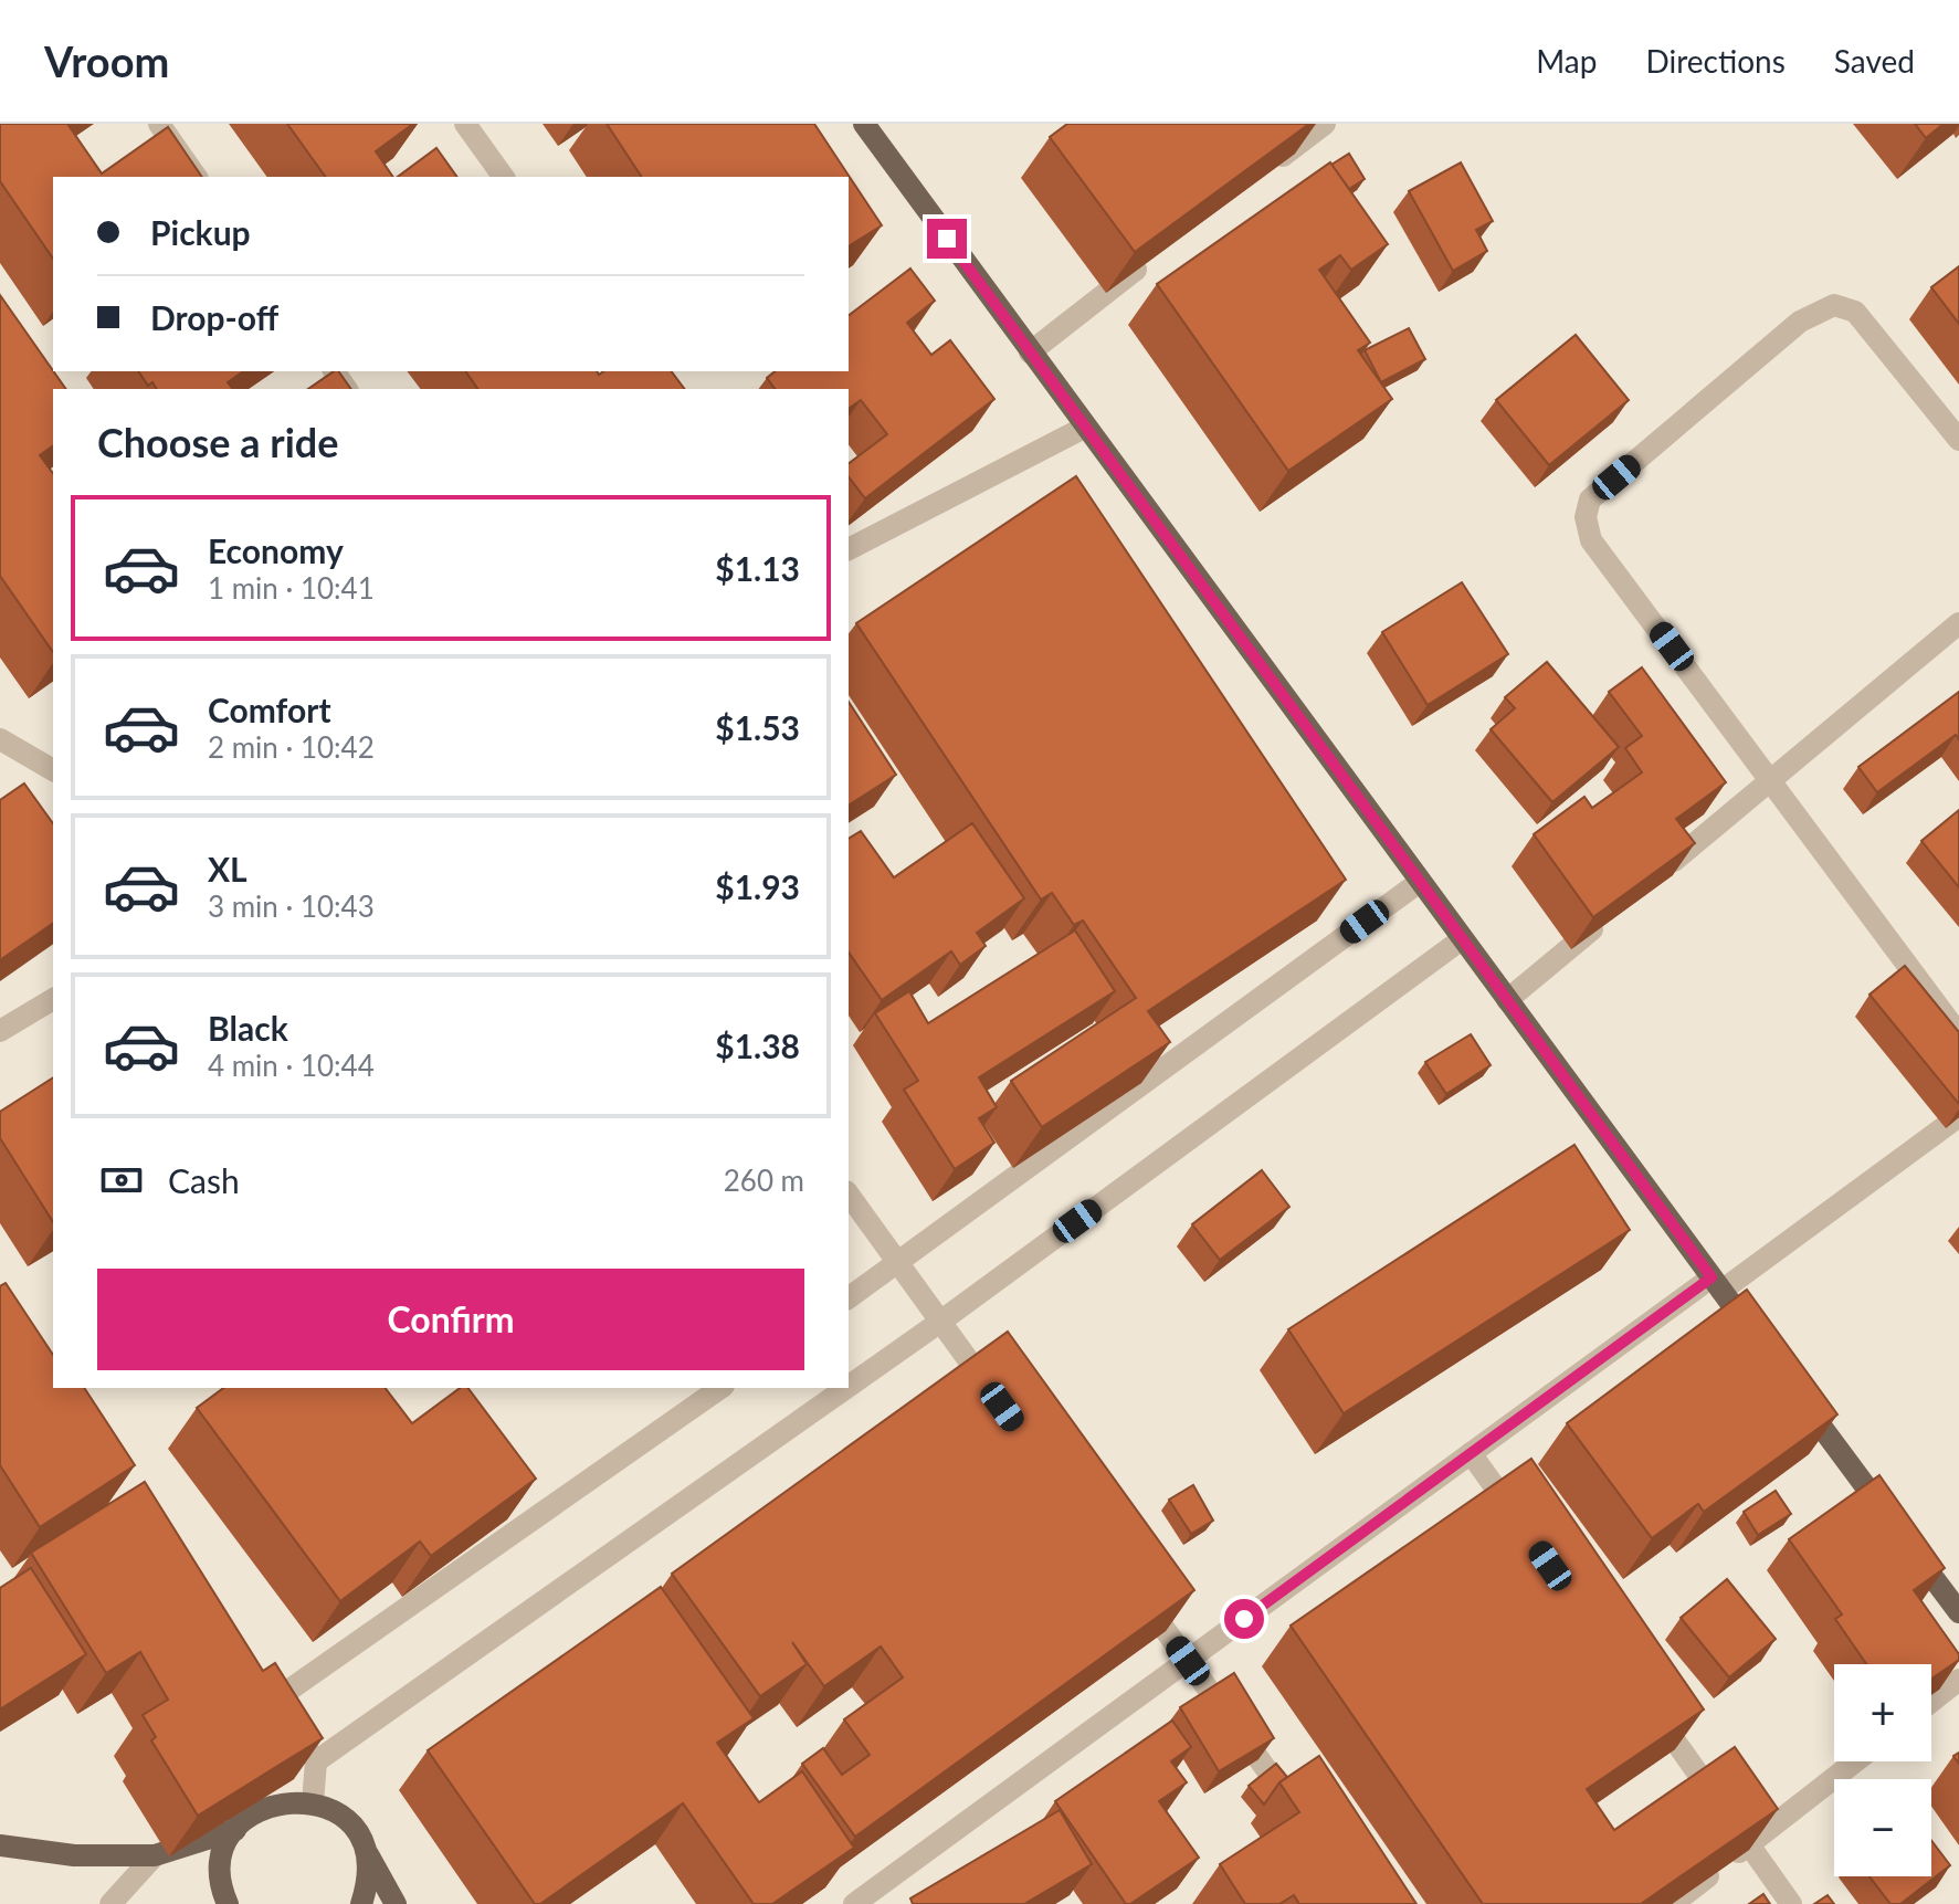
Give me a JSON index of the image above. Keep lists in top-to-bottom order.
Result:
{
  "page": {
    "header": "Vroom",
    "nav": ["Map", "Directions", "Saved"],
    "banner": ["Pickup", "Drop-off"],
    "heading": "Choose a ride",
    "list": [
      {
        "name": "Economy",
        "note": "1 min · 10:41",
        "value": "$1.13"
      },
      {
        "name": "Comfort",
        "note": "2 min · 10:42",
        "value": "$1.53"
      },
      {
        "name": "XL",
        "note": "3 min · 10:43",
        "value": "$1.93"
      },
      {
        "name": "Black",
        "note": "4 min · 10:44",
        "value": "$1.38"
      }
    ],
    "pay": ["Cash", "260 m"],
    "buttons": "Confirm",
    "map_buttons": ["+", "−"]
  }
}
